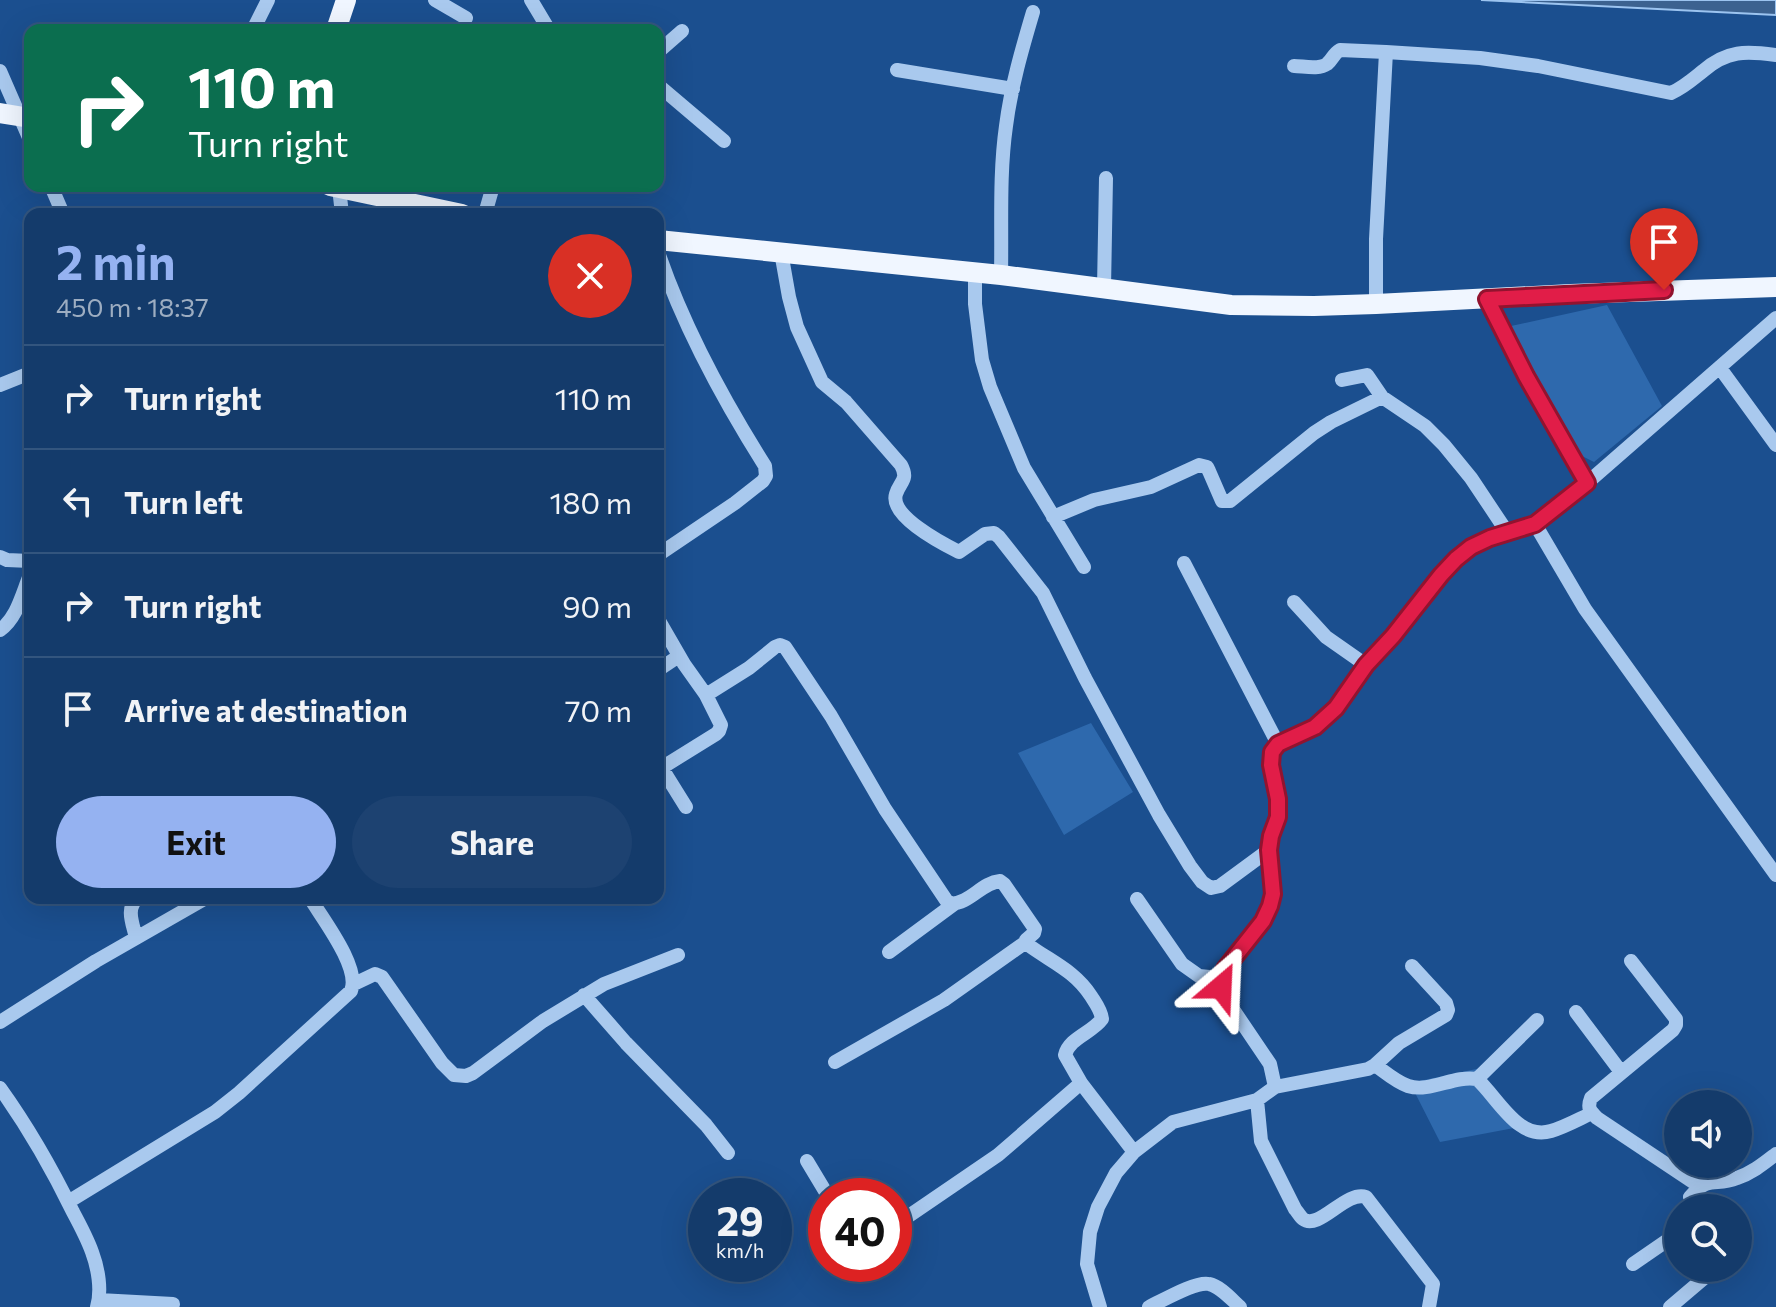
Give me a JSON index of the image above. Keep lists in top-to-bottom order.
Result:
{
  "page": {
    "turn": ["110 m", "Turn right"],
    "heading": ["2 min", "450 m · 18:37"],
    "list": [
      {
        "name": "Turn right",
        "value": "110 m"
      },
      {
        "name": "Turn left",
        "value": "180 m"
      },
      {
        "name": "Turn right",
        "value": "90 m"
      },
      {
        "name": "Arrive at destination",
        "value": "70 m"
      }
    ],
    "buttons": ["Exit", "Share"],
    "speed": "29 km/h",
    "limit": "40"
  }
}
